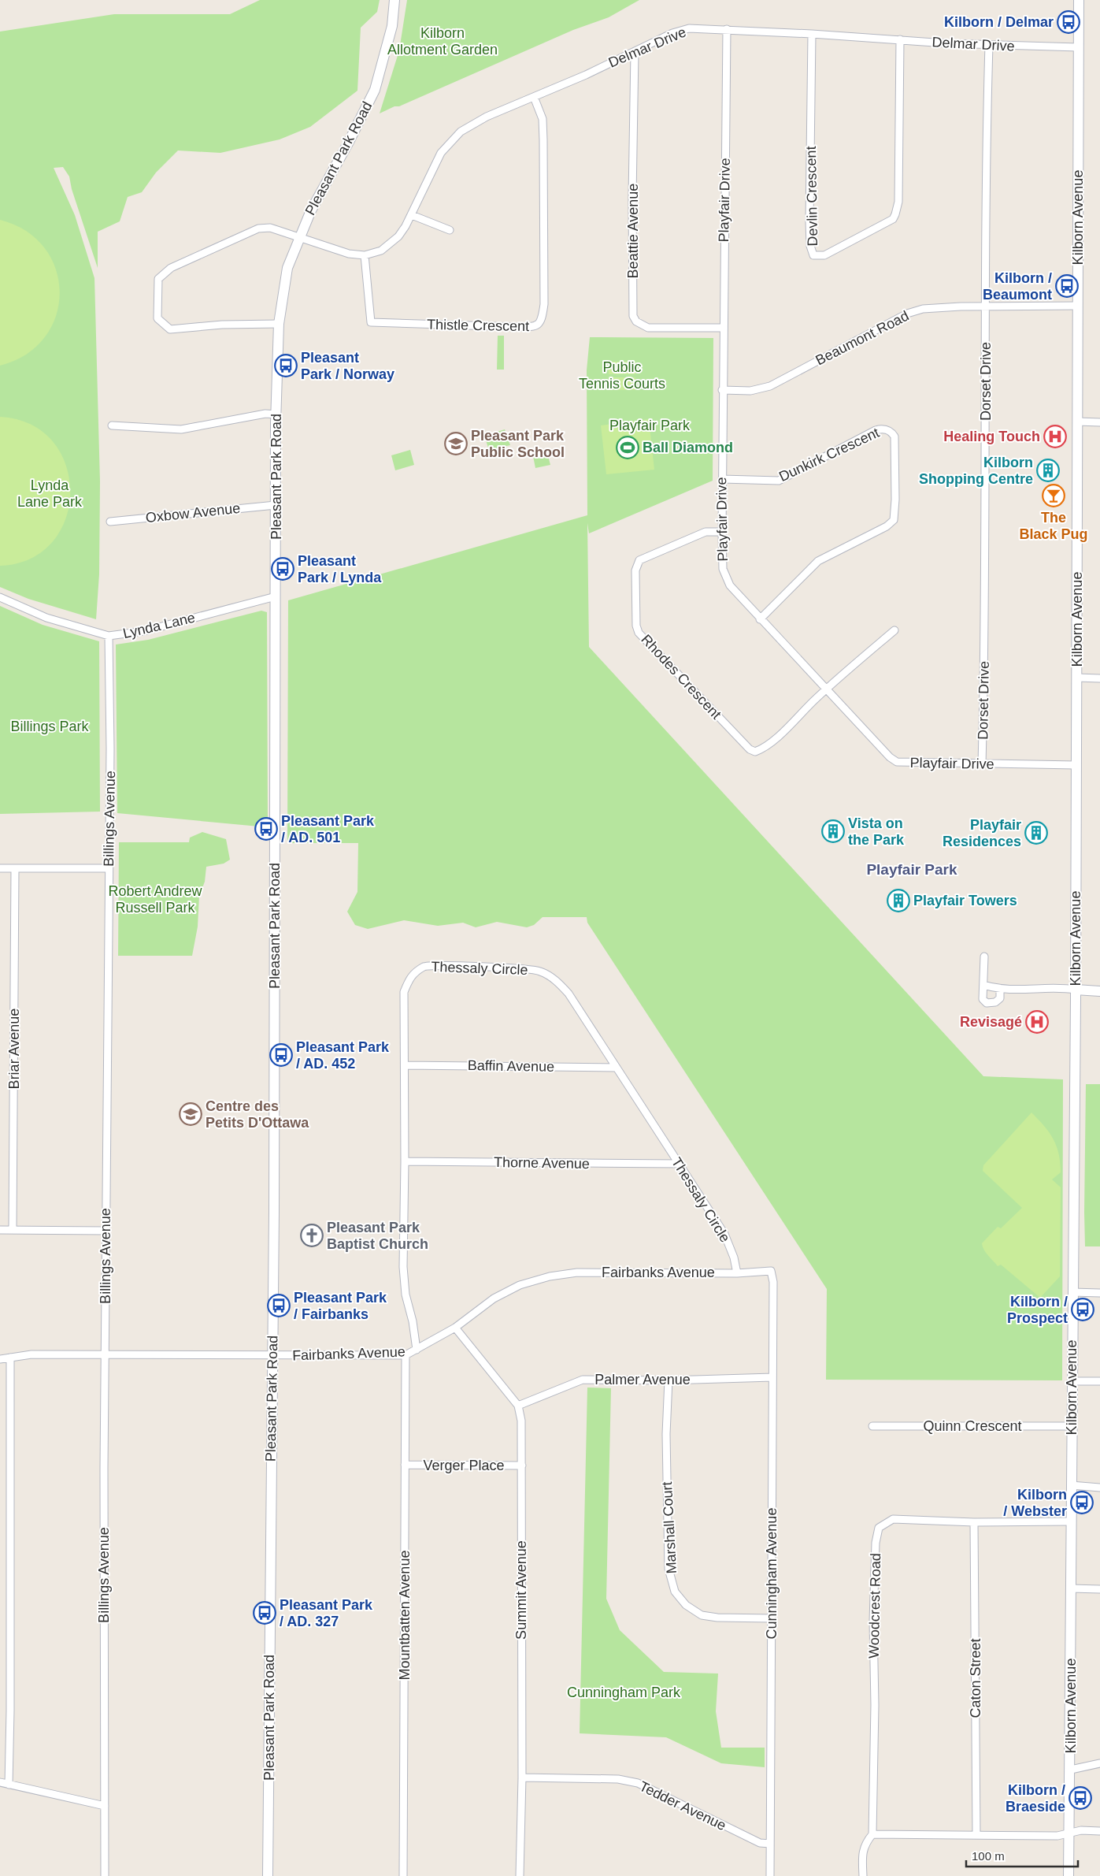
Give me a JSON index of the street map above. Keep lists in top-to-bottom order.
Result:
{
  "streets": {
    "street": [
      "Delmar Drive",
      "Pleasant Park Road",
      "Devlin Crescent",
      "Playfair Drive",
      "Kilborn Avenue",
      "Beattie Avenue",
      "Thistle Crescent",
      "Beaumont Road",
      "Dorset Drive",
      "Dunkirk Crescent",
      "Oxbow Avenue",
      "Lynda Lane",
      "Rhodes Crescent",
      "Billings Avenue",
      "Thessaly Circle",
      "Briar Avenue",
      "Baffin Avenue",
      "Thorne Avenue",
      "Fairbanks Avenue",
      "Palmer Avenue",
      "Quinn Crescent",
      "Verger Place",
      "Marshall Court",
      "Cunningham Avenue",
      "Summit Avenue",
      "Woodcrest Road",
      "Mountbatten Avenue",
      "Caton Street",
      "Tedder Avenue"
    ]
  },
  "crossings": [
    ["Delmar Drive", "Pleasant Park Road"],
    ["Delmar Drive", "Devlin Crescent"],
    ["Delmar Drive", "Playfair Drive"],
    ["Delmar Drive", "Kilborn Avenue"],
    ["Delmar Drive", "Beattie Avenue"],
    ["Delmar Drive", "Thistle Crescent"],
    ["Delmar Drive", "Dorset Drive"],
    ["Pleasant Park Road", "Oxbow Avenue"],
    ["Pleasant Park Road", "Lynda Lane"],
    ["Pleasant Park Road", "Fairbanks Avenue"],
    ["Playfair Drive", "Kilborn Avenue"],
    ["Playfair Drive", "Beattie Avenue"],
    ["Playfair Drive", "Beaumont Road"],
    ["Playfair Drive", "Dorset Drive"],
    ["Playfair Drive", "Dunkirk Crescent"],
    ["Playfair Drive", "Rhodes Crescent"],
    ["Kilborn Avenue", "Beaumont Road"],
    ["Kilborn Avenue", "Quinn Crescent"],
    ["Kilborn Avenue", "Woodcrest Road"],
    ["Beaumont Road", "Dorset Drive"],
    ["Lynda Lane", "Billings Avenue"],
    ["Billings Avenue", "Fairbanks Avenue"],
    ["Thessaly Circle", "Baffin Avenue"],
    ["Thessaly Circle", "Thorne Avenue"],
    ["Thessaly Circle", "Fairbanks Avenue"],
    ["Fairbanks Avenue", "Cunningham Avenue"],
    ["Fairbanks Avenue", "Summit Avenue"],
    ["Fairbanks Avenue", "Mountbatten Avenue"],
    ["Palmer Avenue", "Marshall Court"],
    ["Palmer Avenue", "Cunningham Avenue"],
    ["Palmer Avenue", "Summit Avenue"],
    ["Verger Place", "Summit Avenue"],
    ["Verger Place", "Mountbatten Avenue"],
    ["Marshall Court", "Cunningham Avenue"],
    ["Cunningham Avenue", "Tedder Avenue"],
    ["Summit Avenue", "Tedder Avenue"],
    ["Woodcrest Road", "Caton Street"]
  ],
  "districts": ["Playfair Park"],
  "parks": [
    "Kilborn Allotment Garden",
    "Public Tennis Courts",
    "Playfair Park",
    "Lynda Lane Park",
    "Billings Park",
    "Robert Andrew Russell Park",
    "Cunningham Park"
  ],
  "places": {
    "bus stop": [
      "Kilborn / Delmar",
      "Kilborn / Beaumont",
      "Pleasant Park / Norway",
      "Pleasant Park / Lynda",
      "Pleasant Park / AD. 501",
      "Pleasant Park / AD. 452",
      "Pleasant Park / Fairbanks",
      "Kilborn / Prospect",
      "Kilborn / Webster",
      "Pleasant Park / AD. 327",
      "Kilborn / Braeside"
    ],
    "hospital": ["Healing Touch", "Revisagé"],
    "school or university": ["Pleasant Park Public School", "Centre des Petits D'Ottawa"],
    "sports": ["Ball Diamond"],
    "building": [
      "Kilborn Shopping Centre",
      "Vista on the Park",
      "Playfair Residences",
      "Playfair Towers"
    ],
    "bar": ["The Black Pug"],
    "church": ["Pleasant Park Baptist Church"]
  },
  "scale_bar": "100 m"
}
